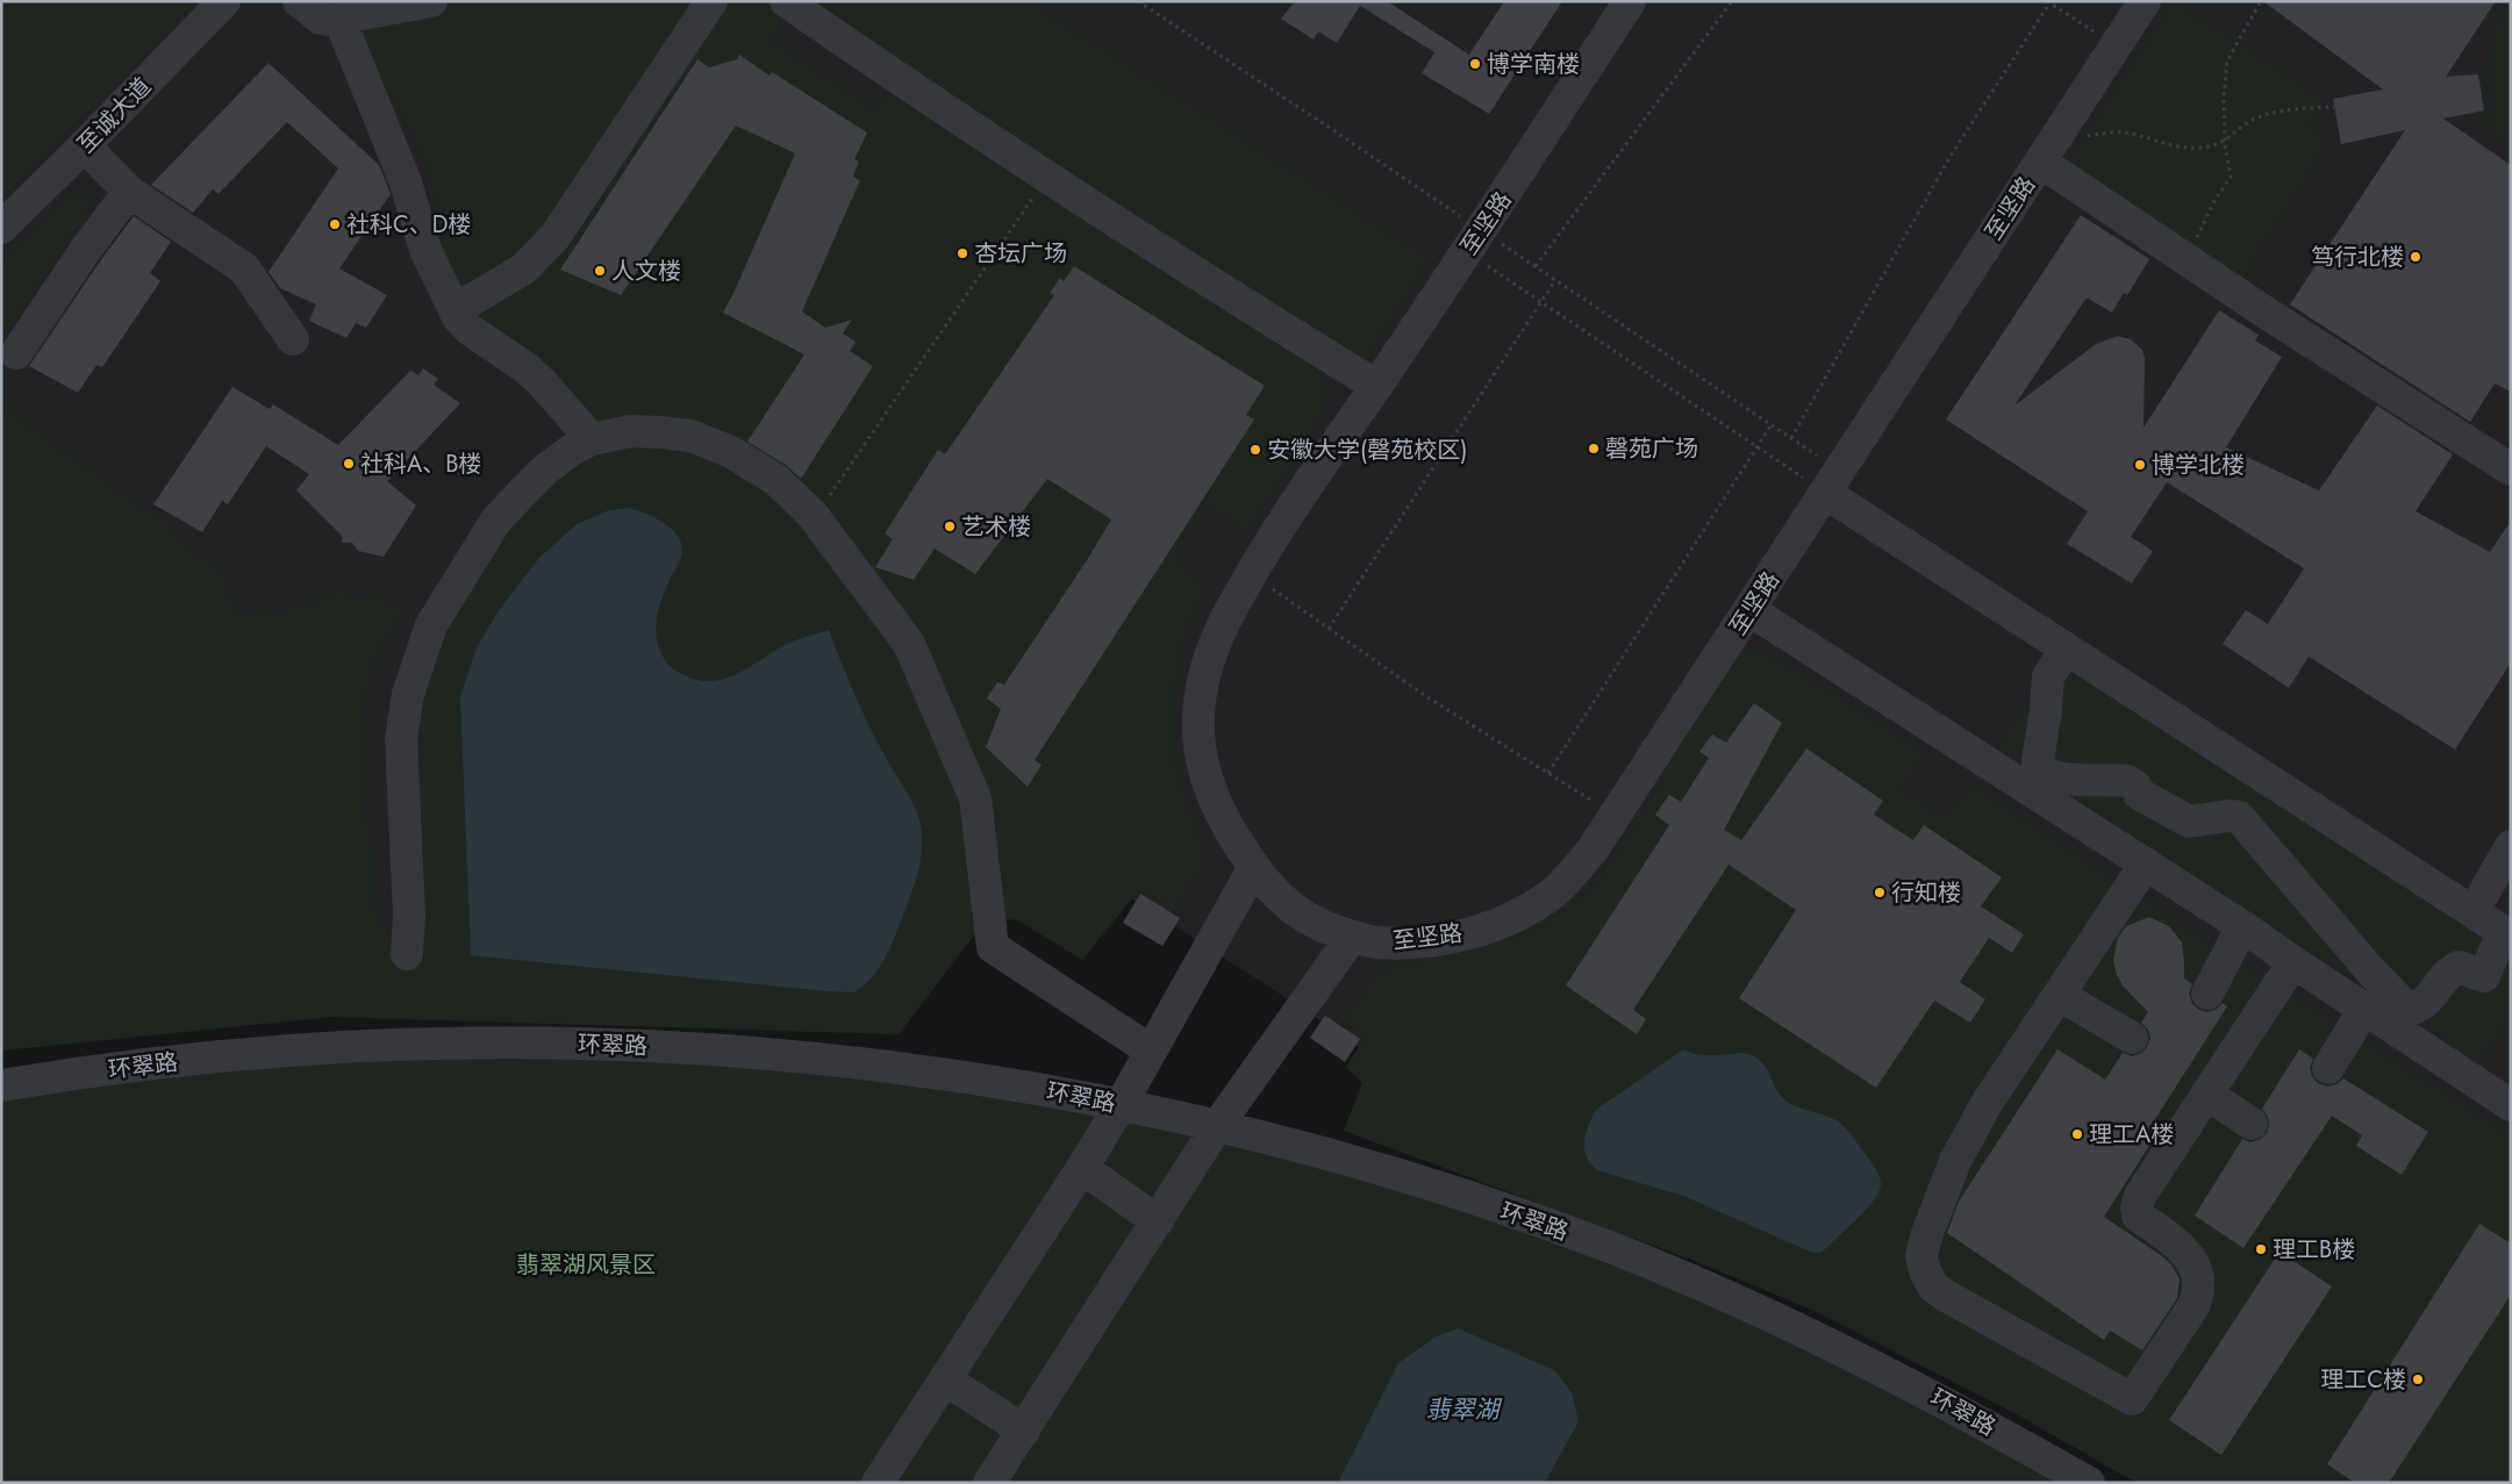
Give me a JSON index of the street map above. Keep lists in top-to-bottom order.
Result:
{
  "streets": {
    "street": ["至诚大道", "至坚路", "环翠路"]
  },
  "water": ["翡翠湖"],
  "parks": ["翡翠湖风景区"],
  "places": [
    "博学南楼",
    "社科C、D楼",
    "杏坛广场",
    "笃行北楼",
    "人文楼",
    "磬苑广场",
    "安徽大学(磬苑校区)",
    "社科A、B楼",
    "博学北楼",
    "艺术楼",
    "行知楼",
    "理工A楼",
    "理工B楼",
    "理工C楼"
  ]
}
